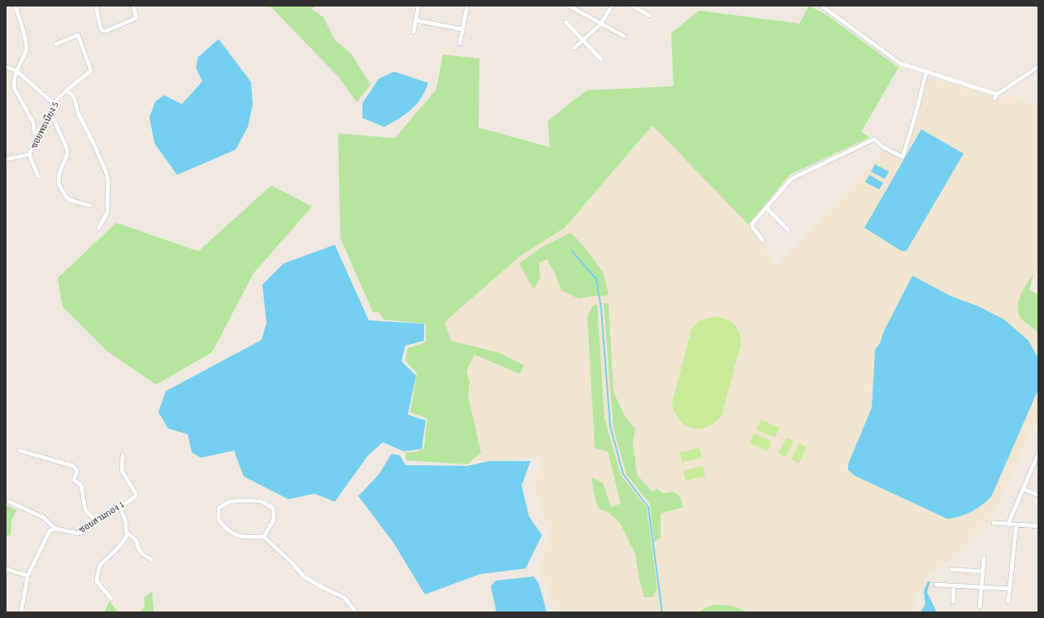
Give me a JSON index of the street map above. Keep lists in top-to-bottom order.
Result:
{
  "streets": {
    "street": ["ซอยพะเนียง 5", "ซอยสามกอง 1"]
  }
}
